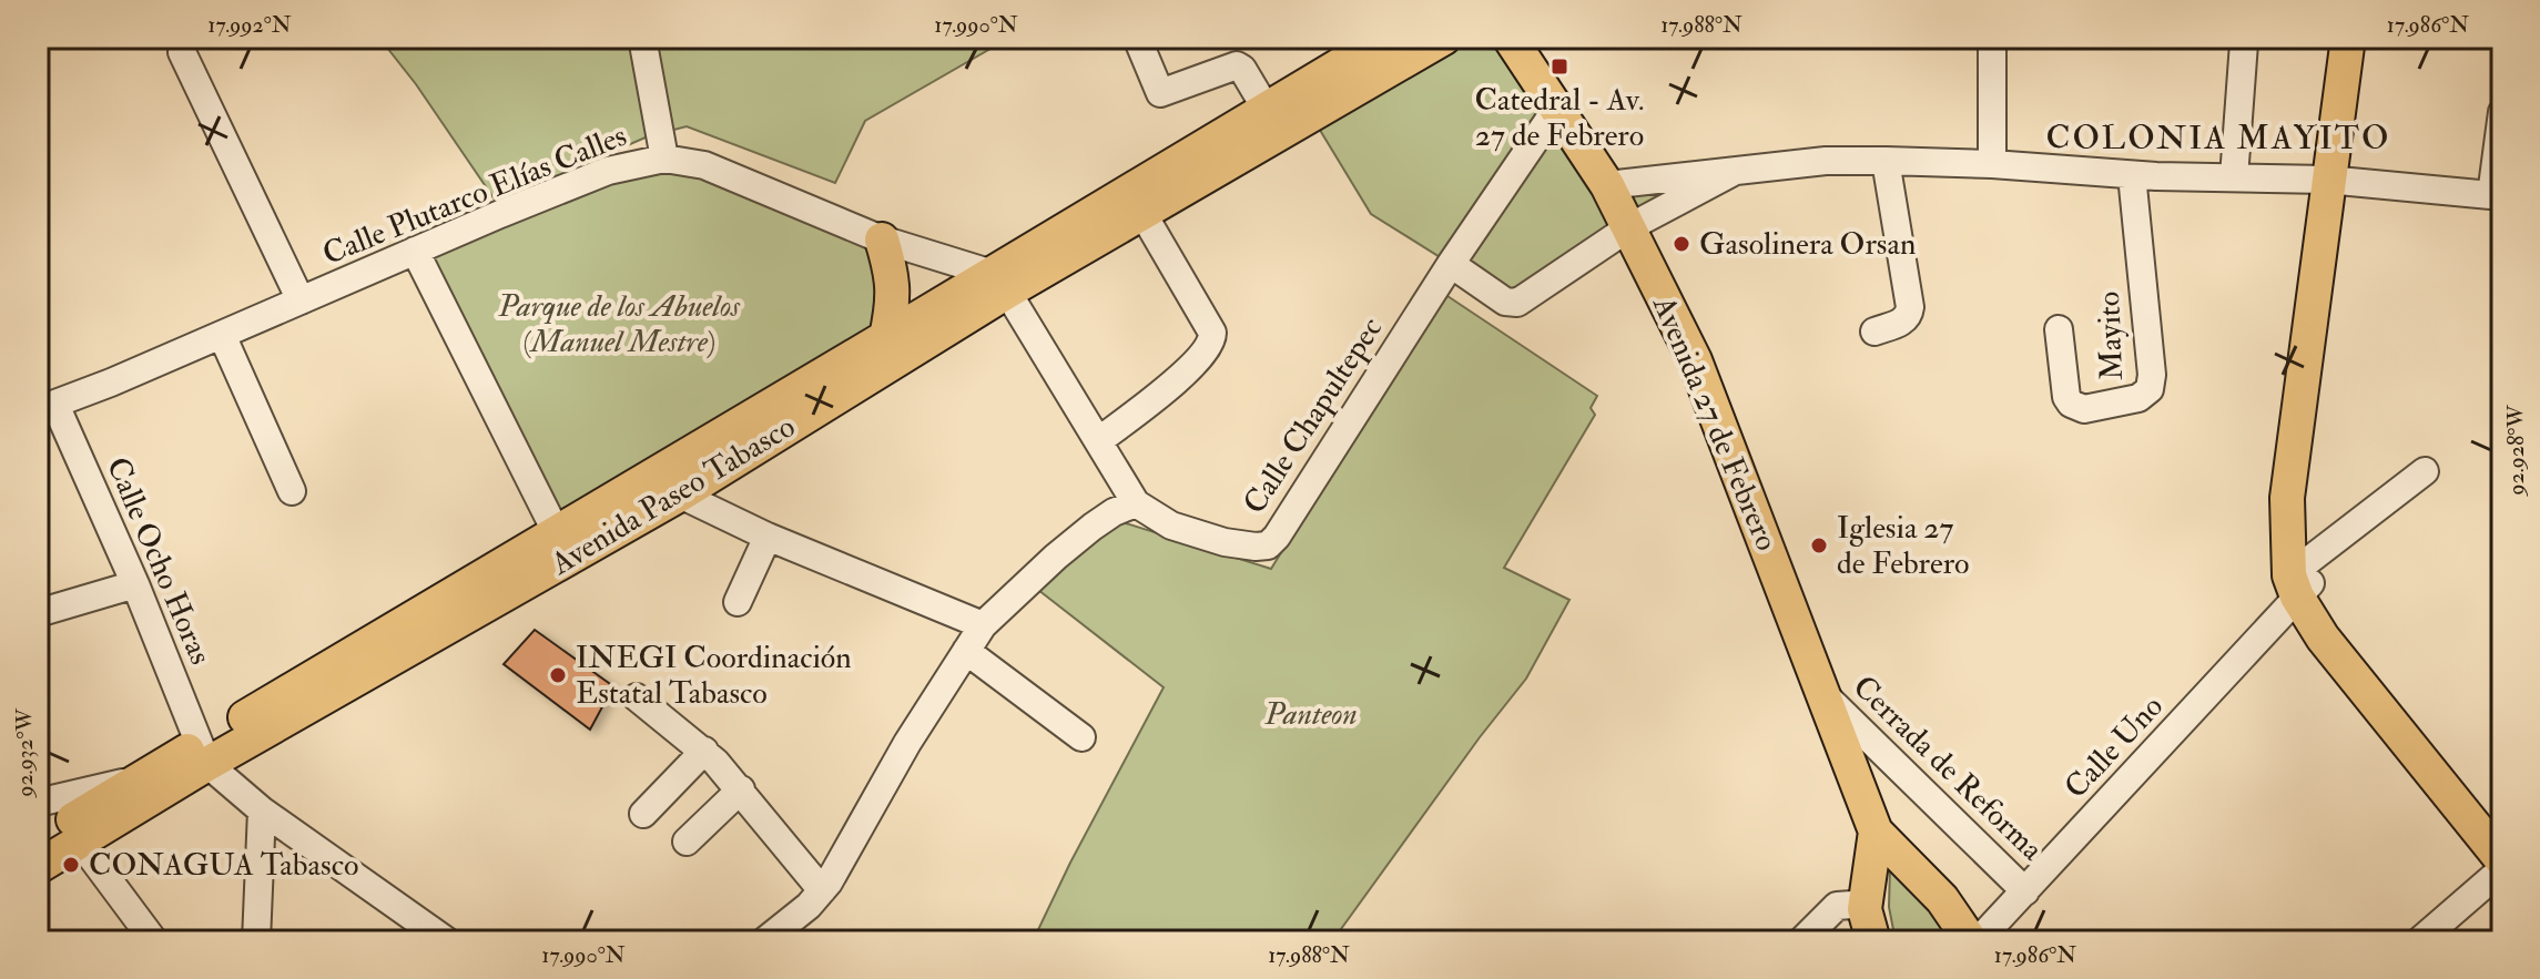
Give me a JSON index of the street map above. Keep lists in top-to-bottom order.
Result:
{
  "streets": {
    "main road": ["Avenida 27 de Febrero", "Avenida Paseo Tabasco"],
    "street": [
      "Calle Plutarco Elías Calles",
      "Mayito",
      "Calle Chapultepec",
      "Calle Ocho Horas",
      "Calle Uno",
      "Cerrada de Reforma"
    ]
  },
  "crossings": [
    ["Calle Plutarco Elías Calles", "Calle Chapultepec"],
    ["Calle Plutarco Elías Calles", "Avenida Paseo Tabasco"],
    ["Calle Plutarco Elías Calles", "Calle Ocho Horas"],
    ["Calle Chapultepec", "Avenida 27 de Febrero"],
    ["Calle Chapultepec", "Avenida Paseo Tabasco"],
    ["Avenida 27 de Febrero", "Calle Uno"],
    ["Avenida 27 de Febrero", "Cerrada de Reforma"],
    ["Avenida Paseo Tabasco", "Calle Ocho Horas"],
    ["Calle Uno", "Cerrada de Reforma"]
  ],
  "districts": ["COLONIA MAYITO"],
  "parks": ["Parque de los Abuelos (Manuel Mestre)", "Panteon"],
  "places": {
    "transit": ["Catedral - Av. 27 de Febrero"],
    "other": [
      "Gasolinera Orsan",
      "Iglesia 27 de Febrero",
      "INEGI Coordinación Estatal Tabasco",
      "CONAGUA Tabasco"
    ]
  },
  "coordinates": [
    "17.992°N",
    "17.990°N",
    "17.988°N",
    "17.986°N",
    "92.928°W",
    "92.932°W"
  ]
}
